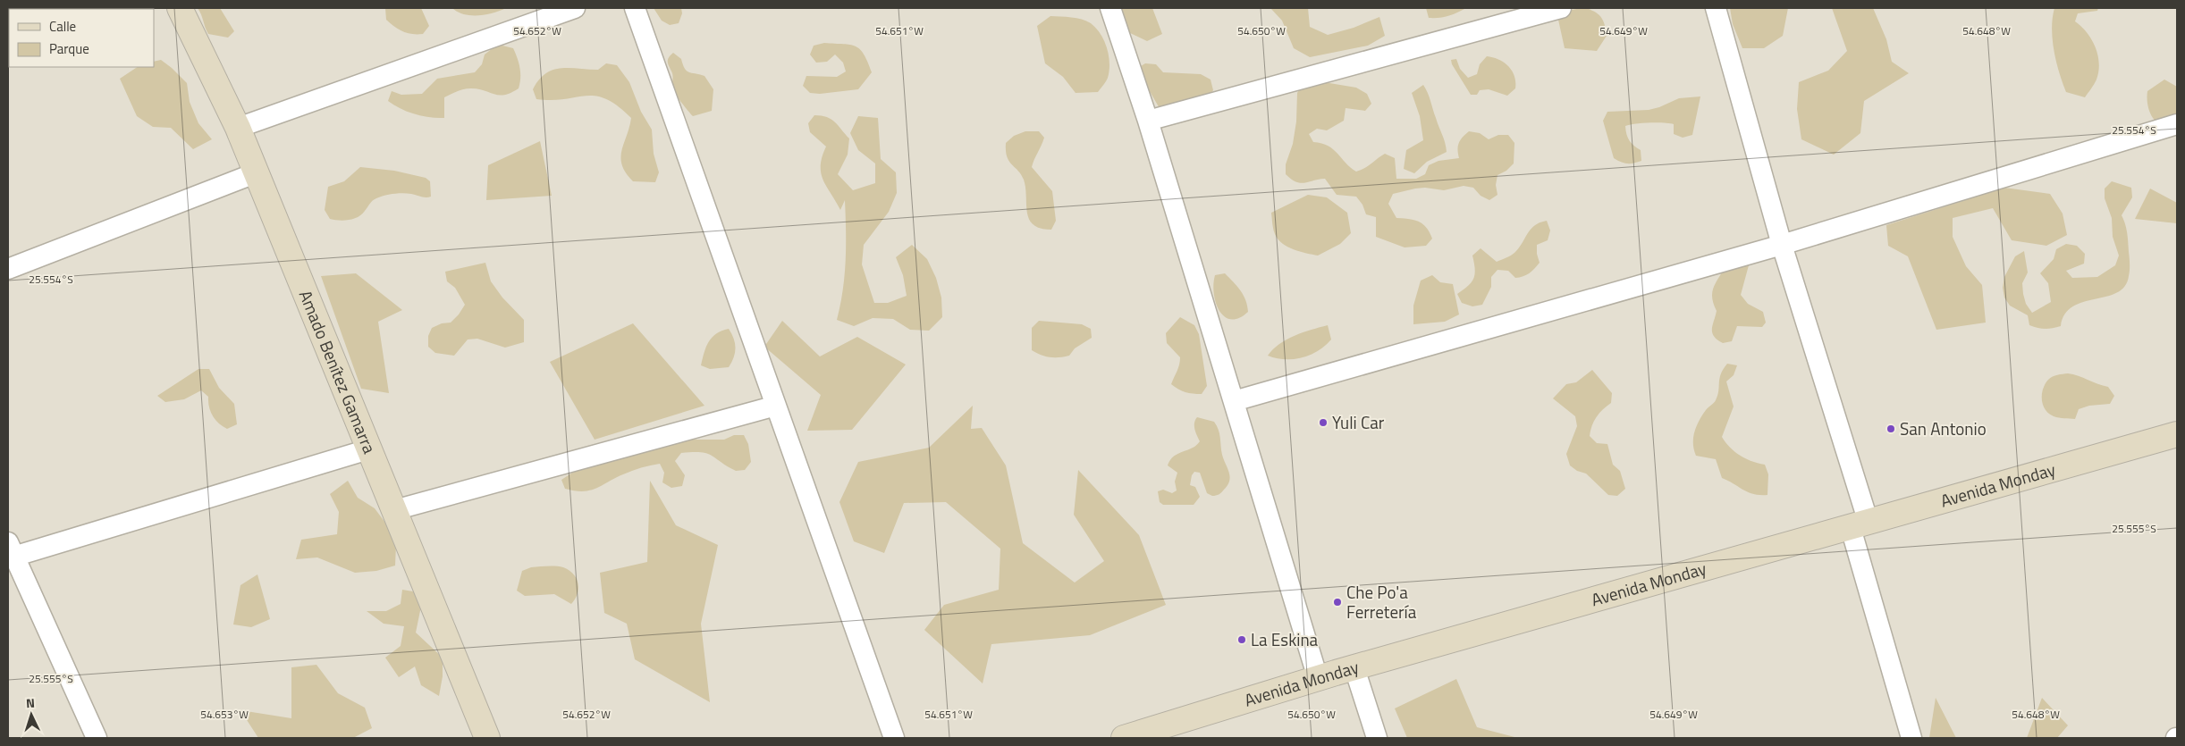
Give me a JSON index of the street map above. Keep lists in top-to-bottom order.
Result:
{
  "streets": {
    "main road": ["Amado Benítez Gamarra", "Avenida Monday"]
  },
  "places": [
    "Yuli Car",
    "San Antonio",
    "Che Po'a Ferretería",
    "La Eskina"
  ],
  "legend": ["Calle", "Parque"],
  "north": "top",
  "coordinates": [
    "54.652°W",
    "54.651°W",
    "54.650°W",
    "54.649°W",
    "54.648°W",
    "25.554°S",
    "25.555°S",
    "54.653°W"
  ]
}
